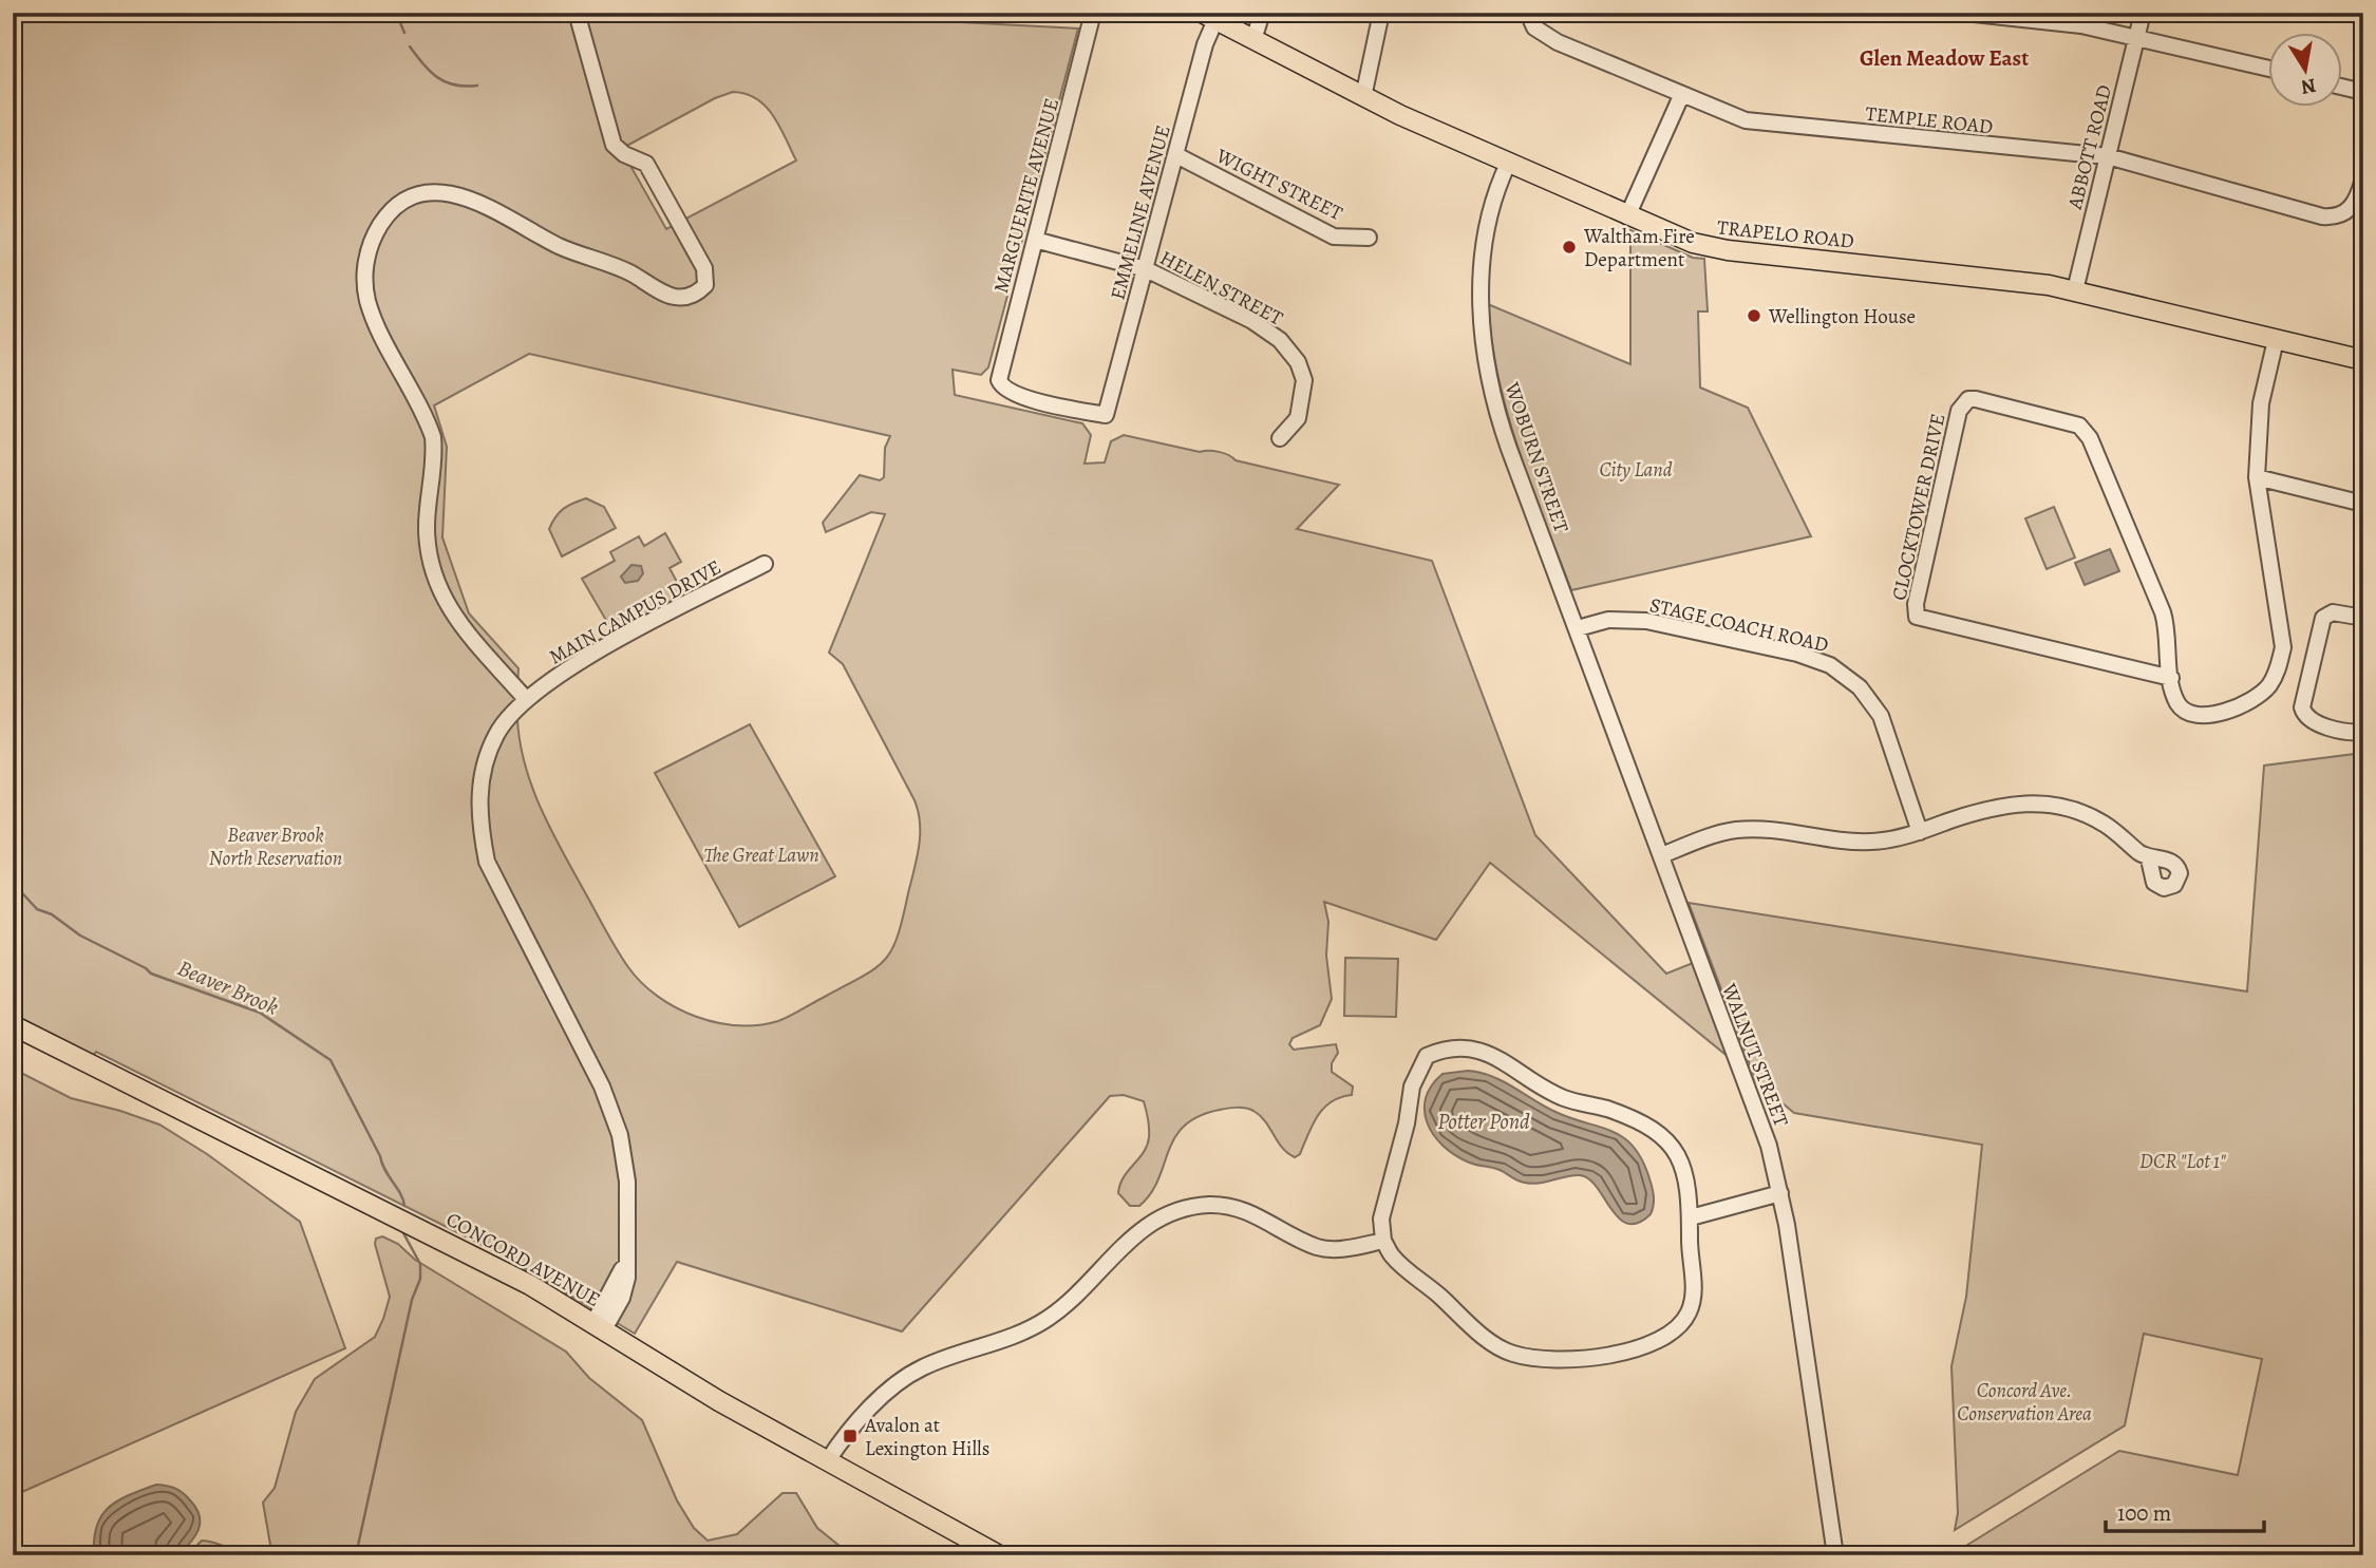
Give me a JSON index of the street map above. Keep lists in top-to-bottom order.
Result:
{
  "streets": {
    "main road": ["TRAPELO ROAD", "CONCORD AVENUE"],
    "street": [
      "TEMPLE ROAD",
      "ABBOTT ROAD",
      "WIGHT STREET",
      "MARGUERITE AVENUE",
      "EMMELINE AVENUE",
      "HELEN STREET",
      "WOBURN STREET",
      "CLOCKTOWER DRIVE",
      "MAIN CAMPUS DRIVE",
      "STAGE COACH ROAD",
      "WALNUT STREET"
    ]
  },
  "crossings": [
    ["TEMPLE ROAD", "ABBOTT ROAD"],
    ["ABBOTT ROAD", "TRAPELO ROAD"],
    ["WIGHT STREET", "EMMELINE AVENUE"],
    ["MARGUERITE AVENUE", "EMMELINE AVENUE"],
    ["MARGUERITE AVENUE", "HELEN STREET"],
    ["EMMELINE AVENUE", "TRAPELO ROAD"],
    ["EMMELINE AVENUE", "HELEN STREET"],
    ["TRAPELO ROAD", "WOBURN STREET"],
    ["TRAPELO ROAD", "CLOCKTOWER DRIVE"],
    ["WOBURN STREET", "WALNUT STREET"],
    ["STAGE COACH ROAD", "WALNUT STREET"]
  ],
  "districts": ["Glen Meadow East"],
  "water": ["Beaver Brook", "Potter Pond"],
  "parks": [
    "City Land",
    "Beaver Brook North Reservation",
    "The Great Lawn",
    "DCR \"Lot 1\"",
    "Concord Ave. Conservation Area"
  ],
  "places": {
    "other": ["Waltham Fire Department", "Wellington House"],
    "transit": ["Avalon at Lexington Hills"]
  },
  "scale_bar": "100 m",
  "north": "bottom"
}
